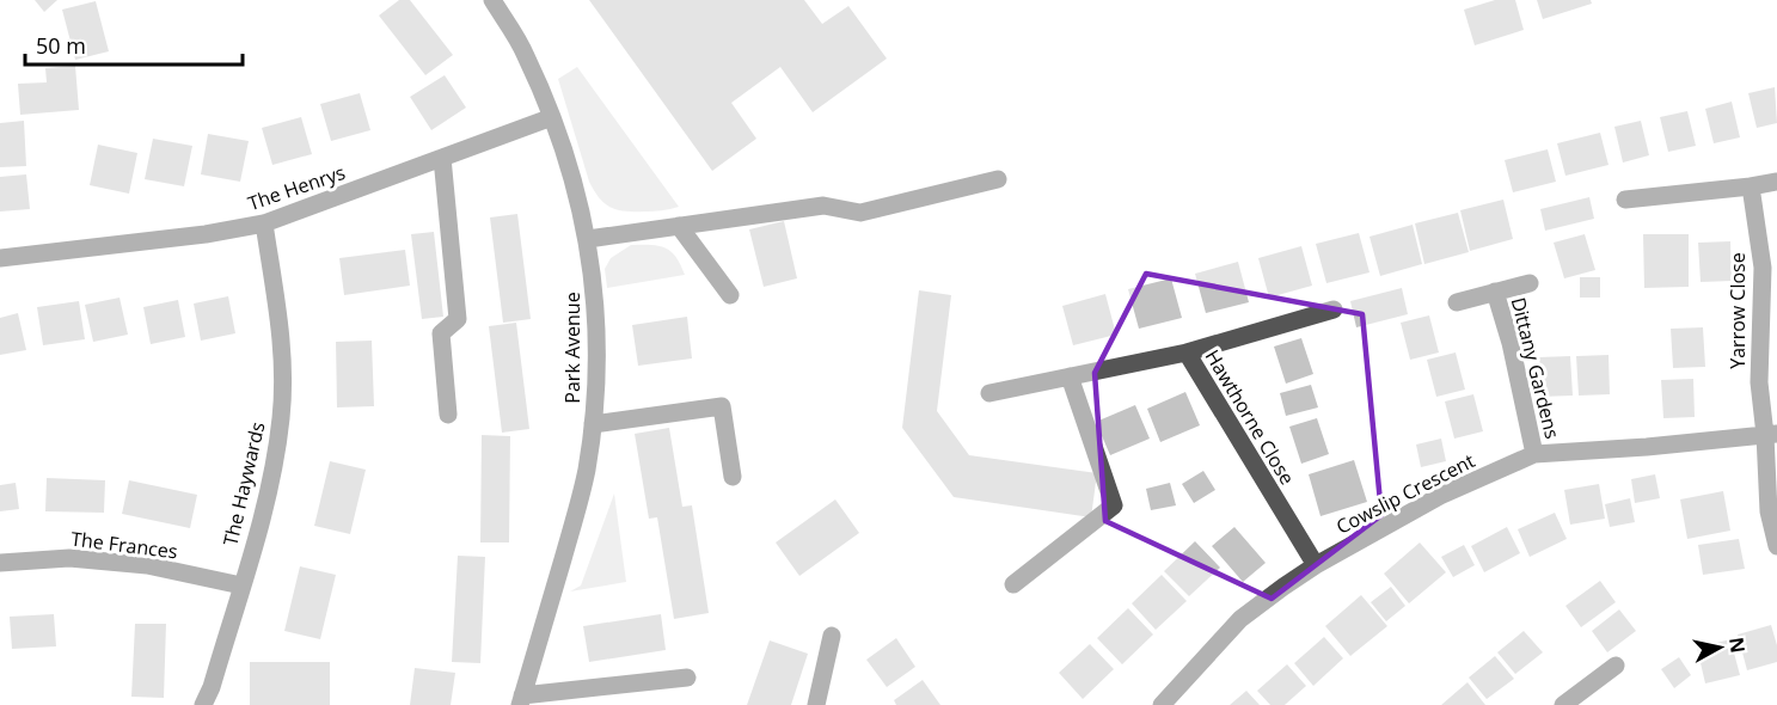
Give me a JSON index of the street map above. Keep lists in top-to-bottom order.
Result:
{
  "streets": {
    "street": [
      "The Henrys",
      "Yarrow Close",
      "Park Avenue",
      "Dittany Gardens",
      "Hawthorne Close",
      "The Haywards",
      "Cowslip Crescent",
      "The Frances"
    ]
  },
  "crossings": [
    ["The Henrys", "Park Avenue"],
    ["The Henrys", "The Haywards"],
    ["Yarrow Close", "Cowslip Crescent"],
    ["Dittany Gardens", "Cowslip Crescent"],
    ["Hawthorne Close", "Cowslip Crescent"],
    ["The Haywards", "The Frances"]
  ],
  "scale_bar": "50 m",
  "north": "right"
}
